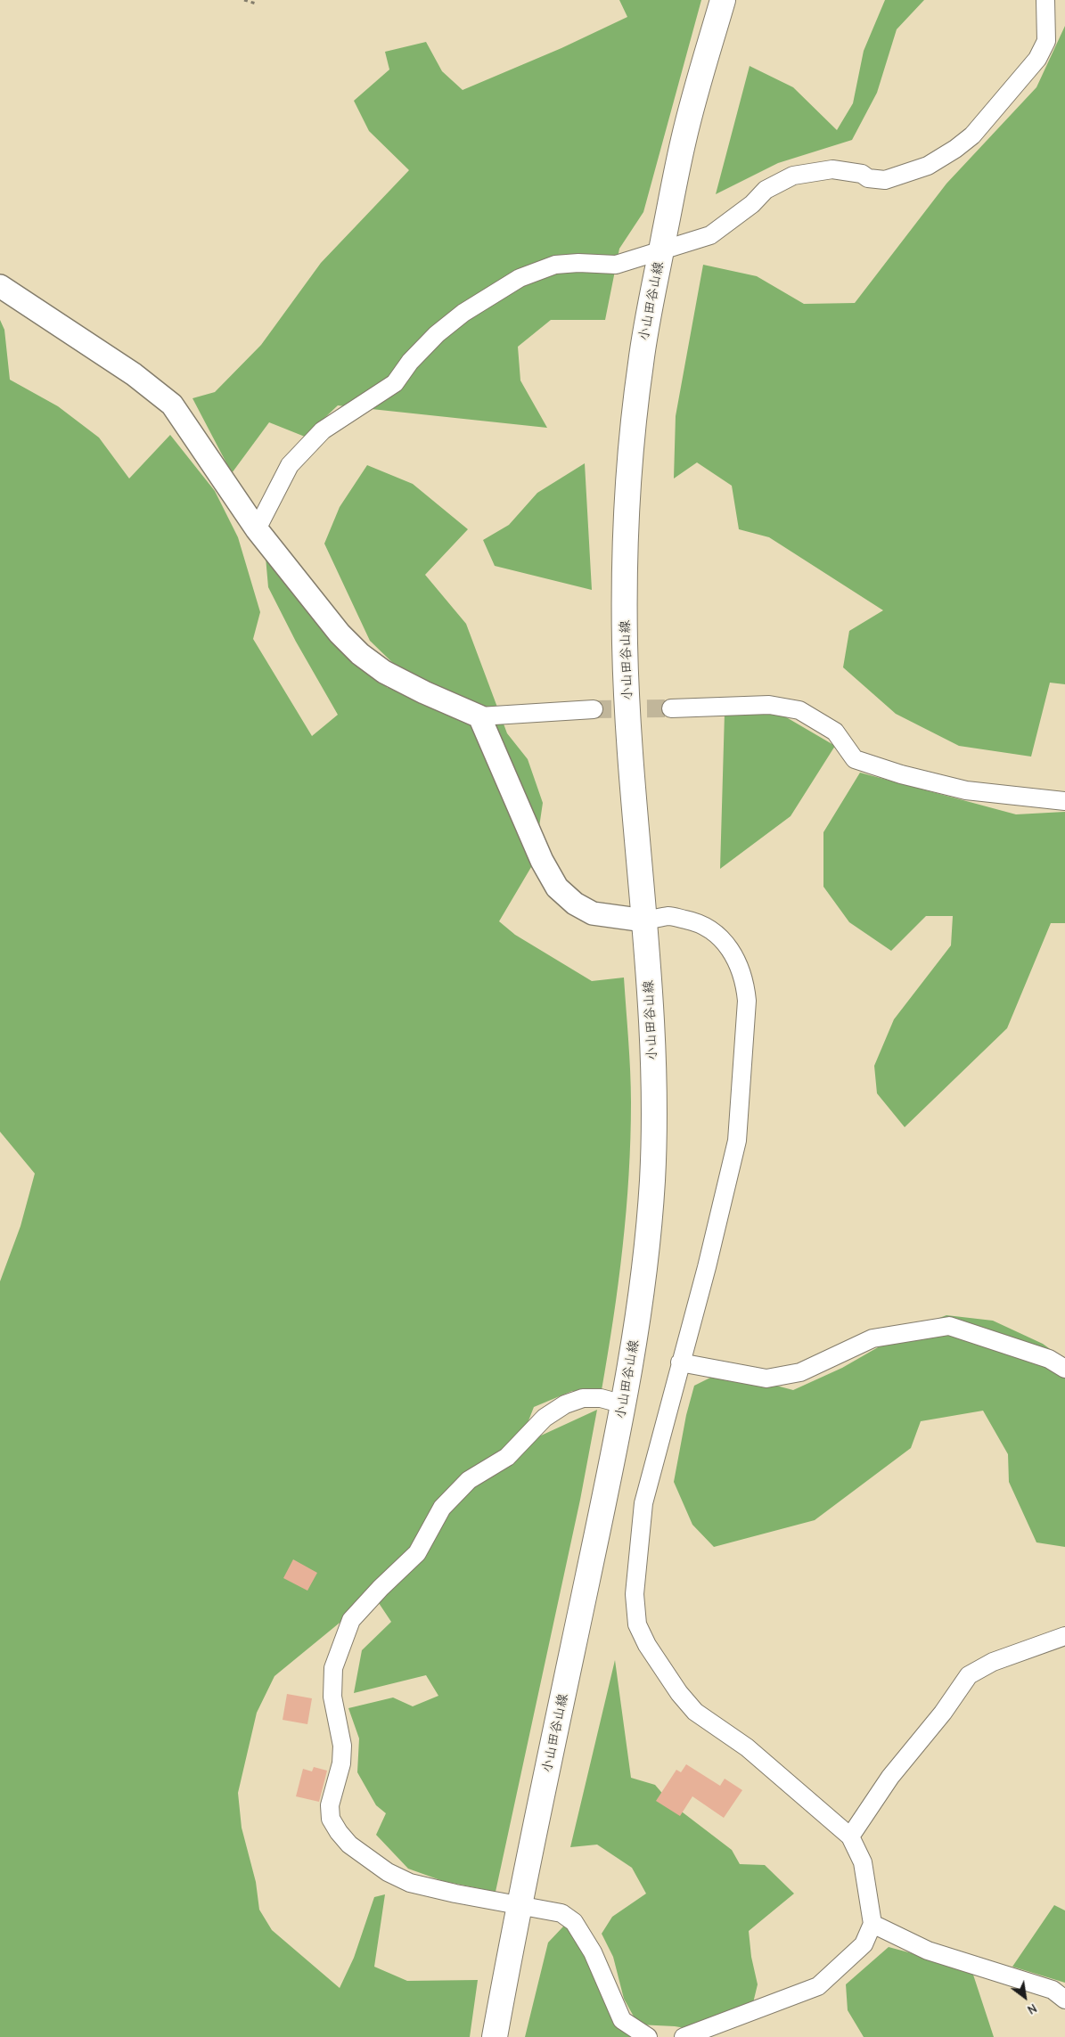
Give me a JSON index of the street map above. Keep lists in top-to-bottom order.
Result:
{
  "streets": {
    "main road": ["小山田谷山線"]
  },
  "north": "bottom right"
}
